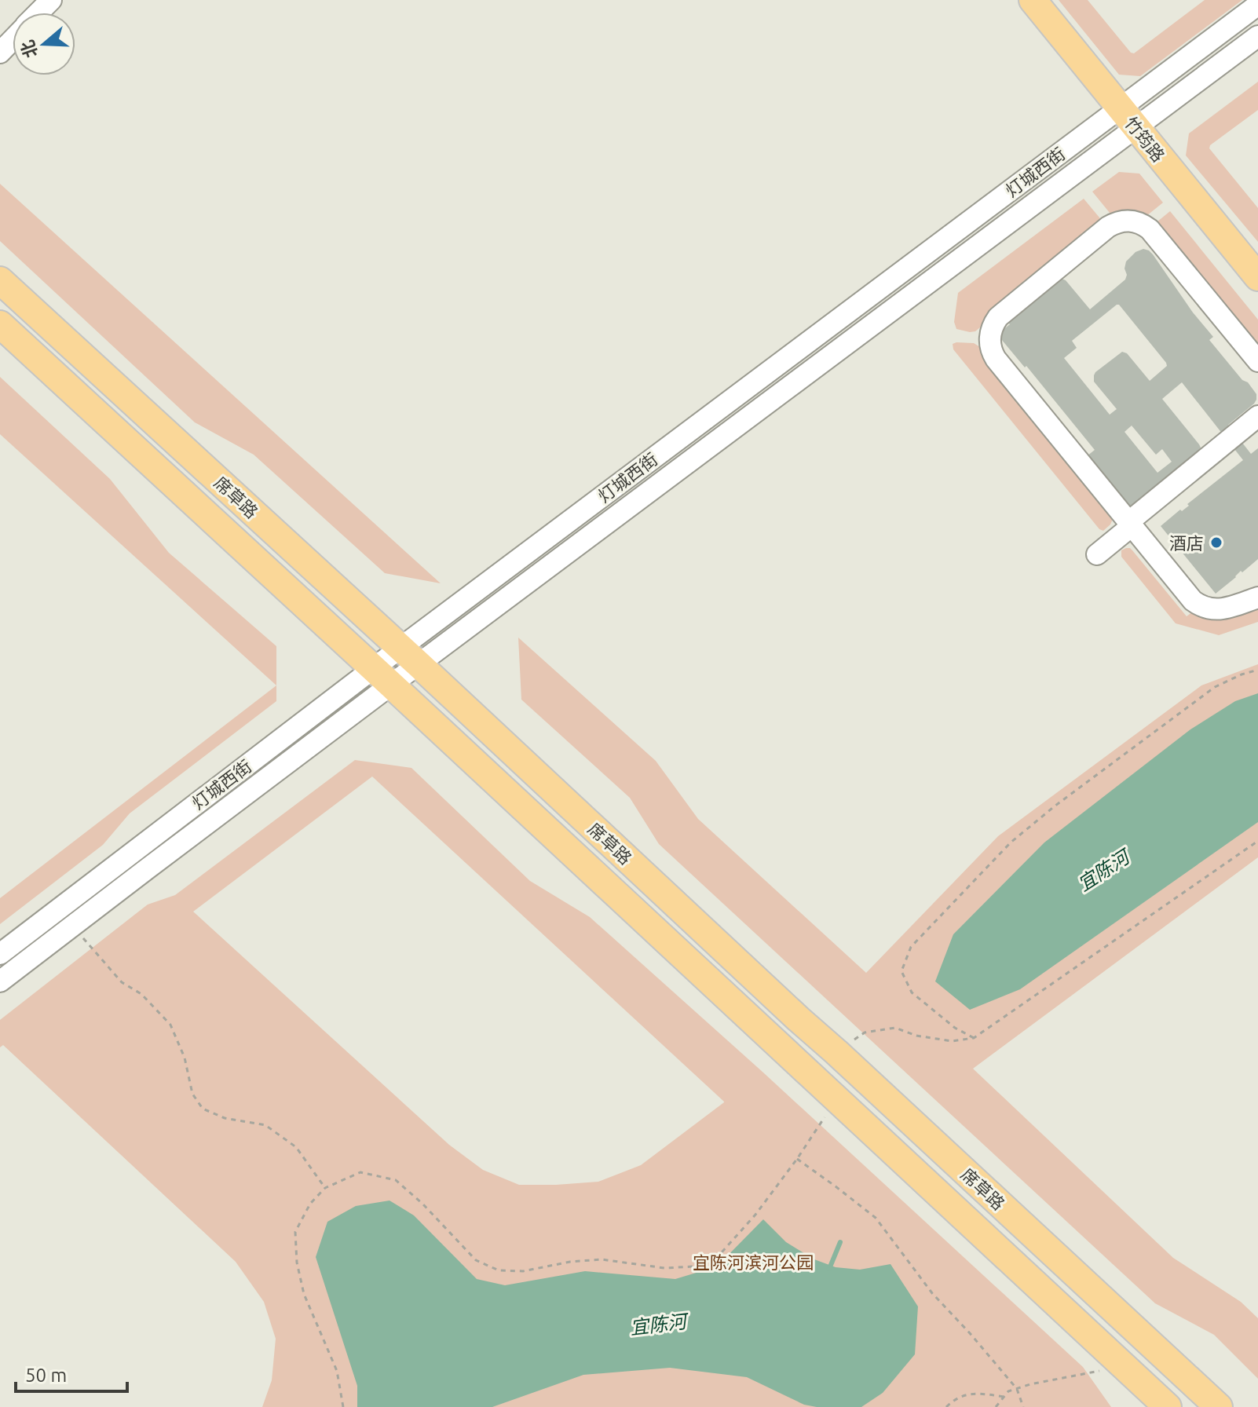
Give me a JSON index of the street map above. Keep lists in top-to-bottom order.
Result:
{
  "streets": {
    "main road": ["竹筠路", "席草路"],
    "street": ["灯城西街"]
  },
  "crossings": [
    ["竹筠路", "灯城西街"],
    ["灯城西街", "席草路"]
  ],
  "water": ["宜陈河"],
  "parks": ["宜陈河滨河公园"],
  "places": ["酒店"],
  "scale_bar": "50 m",
  "north": "left"
}
